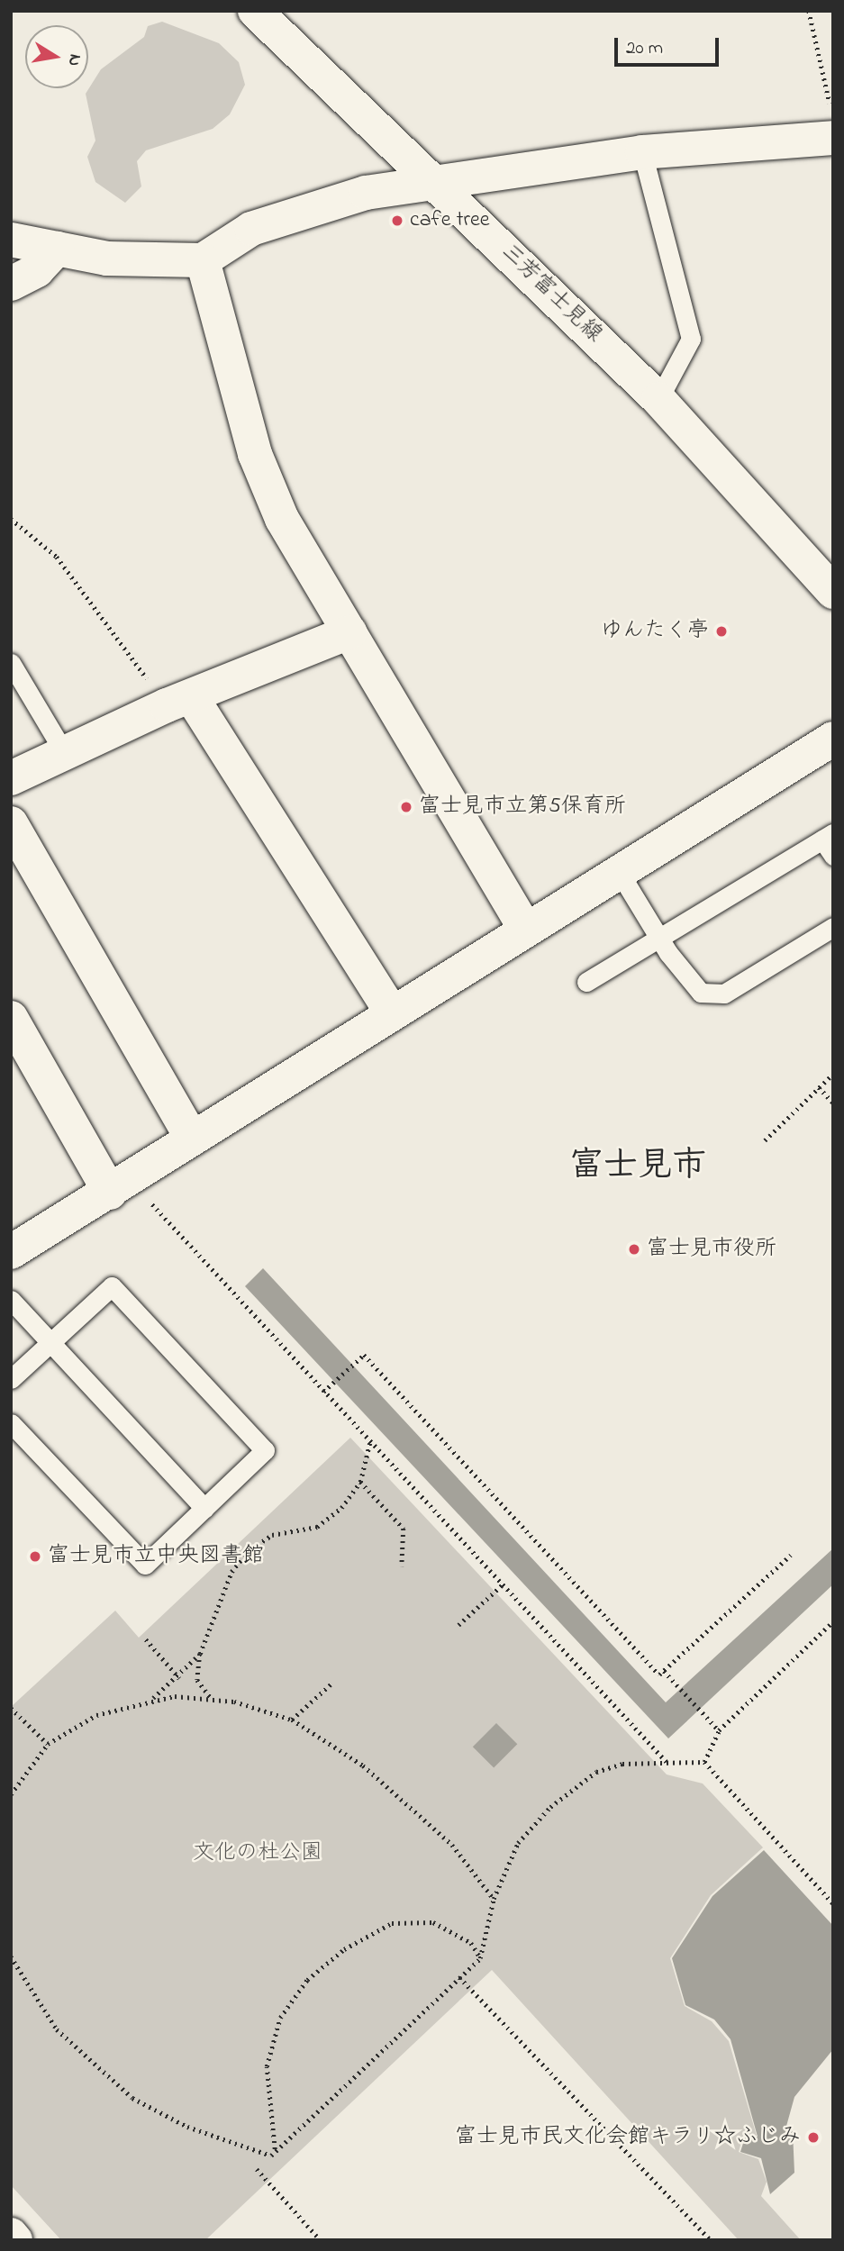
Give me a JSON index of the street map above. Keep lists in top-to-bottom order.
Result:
{
  "streets": {
    "street": ["三芳富士見線"]
  },
  "districts": ["富士見市"],
  "parks": ["文化の杜公園"],
  "places": [
    "cafe tree",
    "ゆんたく亭",
    "富士見市立第5保育所",
    "富士見市役所",
    "富士見市立中央図書館",
    "富士見市民文化会館キラリ☆ふじみ"
  ],
  "scale_bar": "20 m",
  "north": "right"
}
